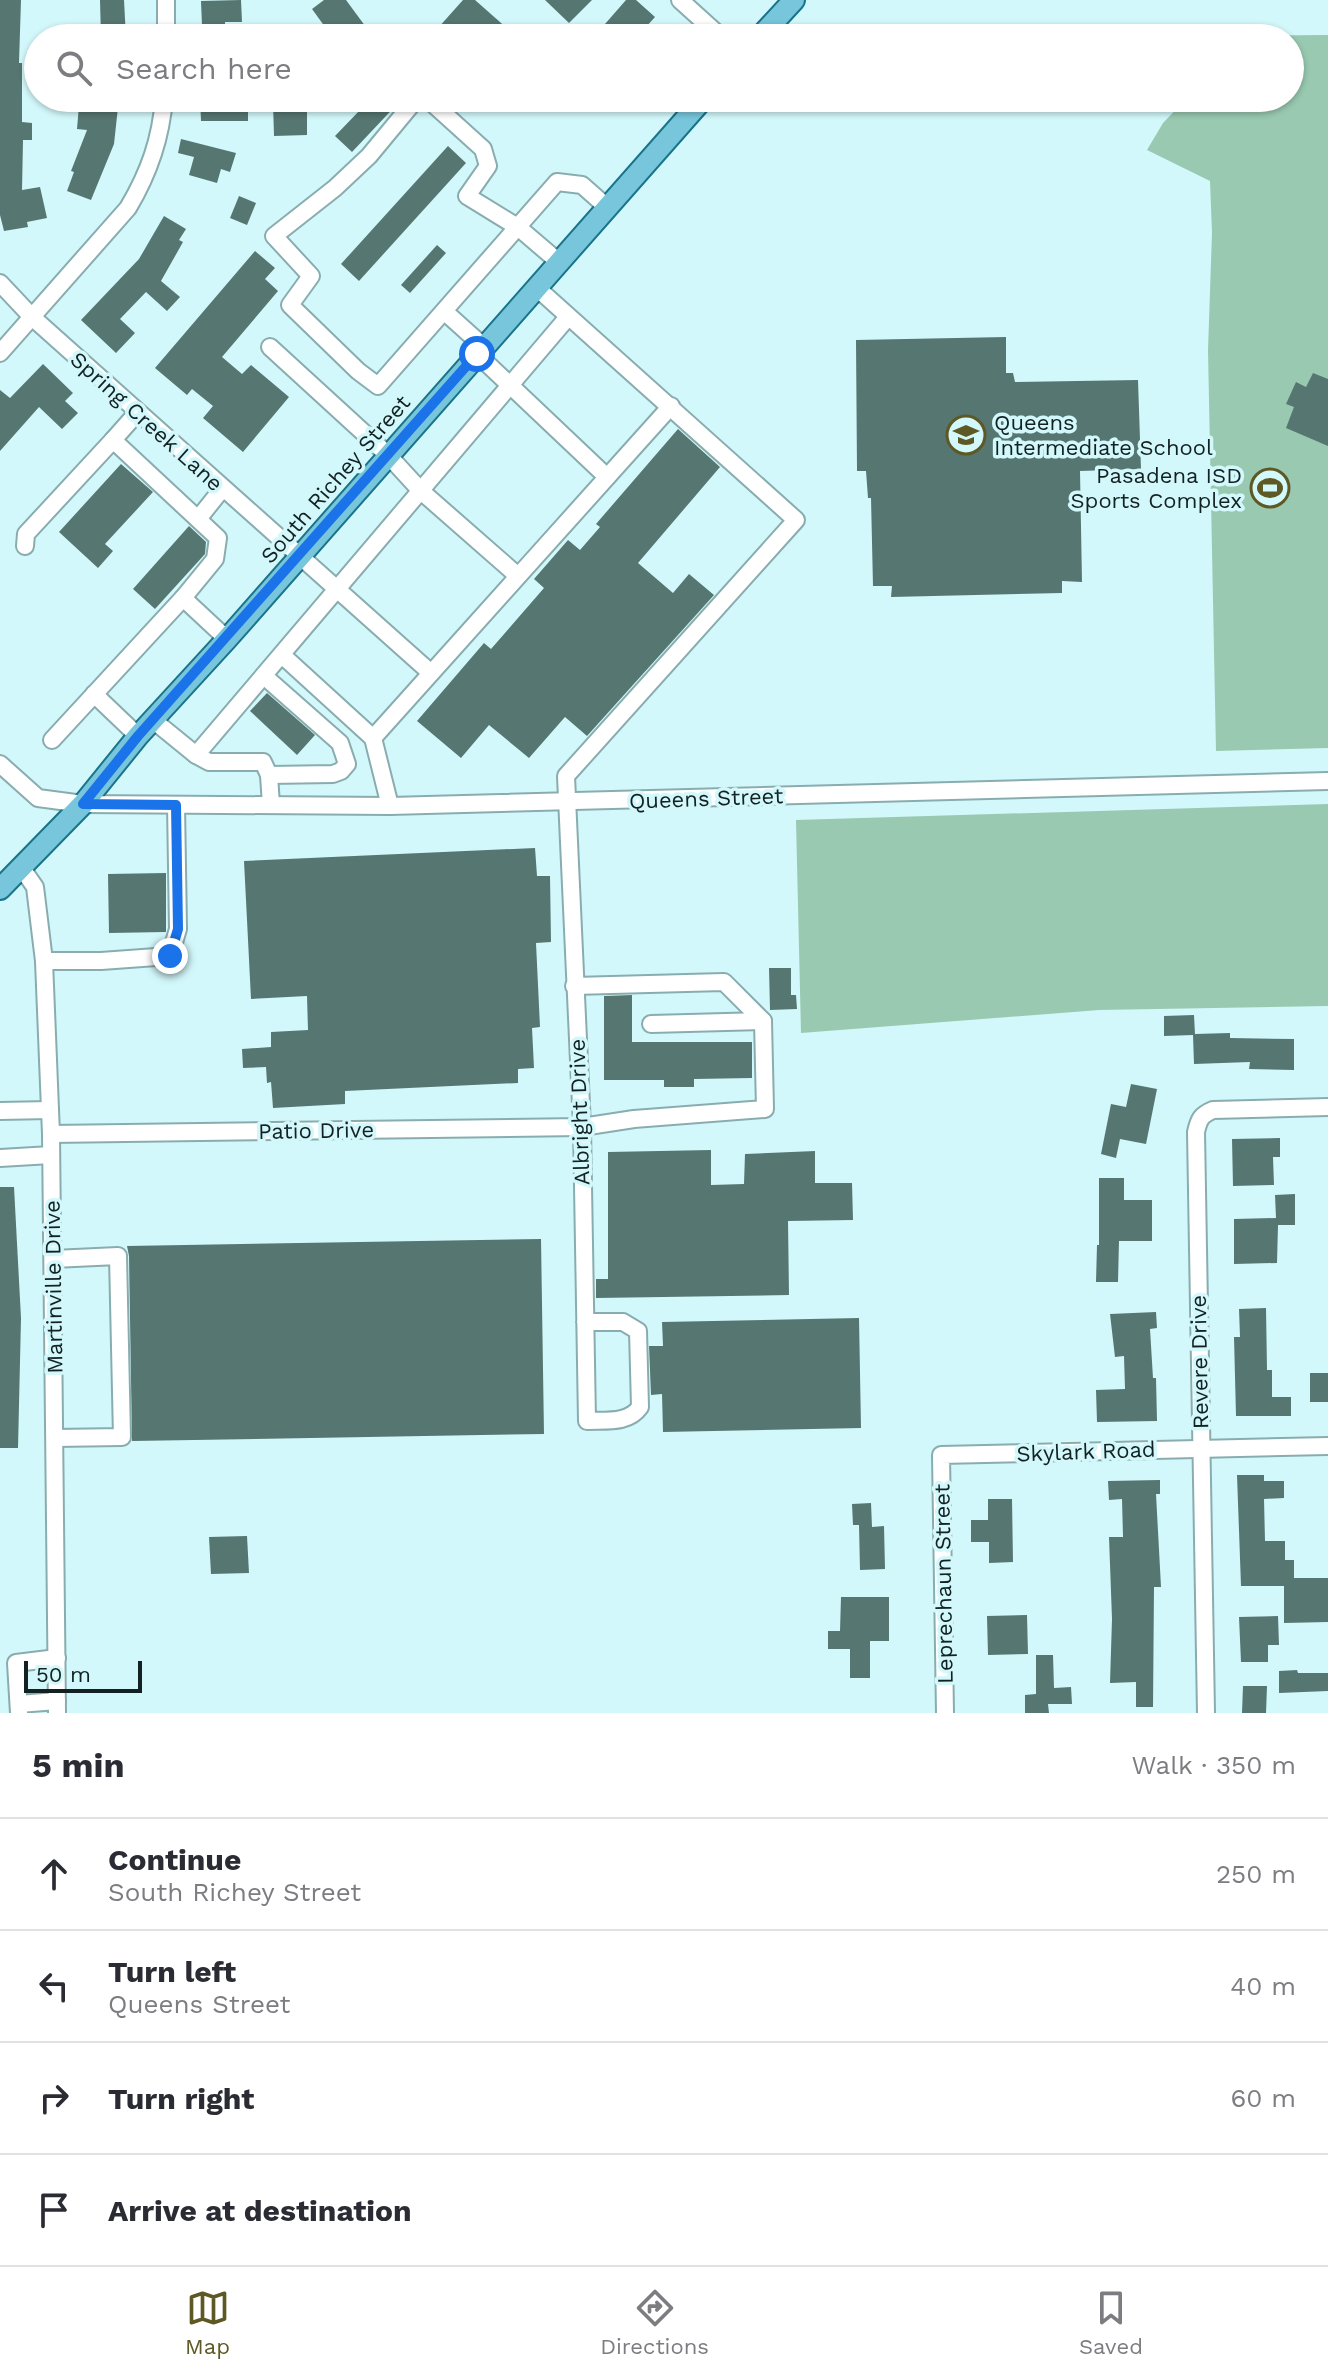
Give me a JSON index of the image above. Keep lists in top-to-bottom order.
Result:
{
  "streets": {
    "main road": ["South Richey Street"],
    "street": [
      "Spring Creek Lane",
      "Queens Street",
      "Albright Drive",
      "Patio Drive",
      "Martinville Drive",
      "Revere Drive",
      "Skylark Road",
      "Leprechaun Street"
    ]
  },
  "crossings": [
    ["Spring Creek Lane", "South Richey Street"],
    ["South Richey Street", "Queens Street"],
    ["South Richey Street", "Martinville Drive"],
    ["Queens Street", "Albright Drive"],
    ["Albright Drive", "Patio Drive"],
    ["Patio Drive", "Martinville Drive"],
    ["Revere Drive", "Skylark Road"],
    ["Skylark Road", "Leprechaun Street"]
  ],
  "places": {
    "school or university": ["Queens Intermediate School"],
    "sports": ["Pasadena ISD Sports Complex"]
  },
  "scale_bar": "50 m",
  "page": {
    "search": "Search here",
    "scale": "50 m",
    "heading": ["5 min", "Walk · 350 m"],
    "list": [
      ["Continue", "South Richey Street", "250 m"],
      ["Turn left", "Queens Street", "40 m"],
      ["Turn right", "60 m"],
      "Arrive at destination"
    ],
    "nav": ["Map", "Directions", "Saved"]
  }
}
